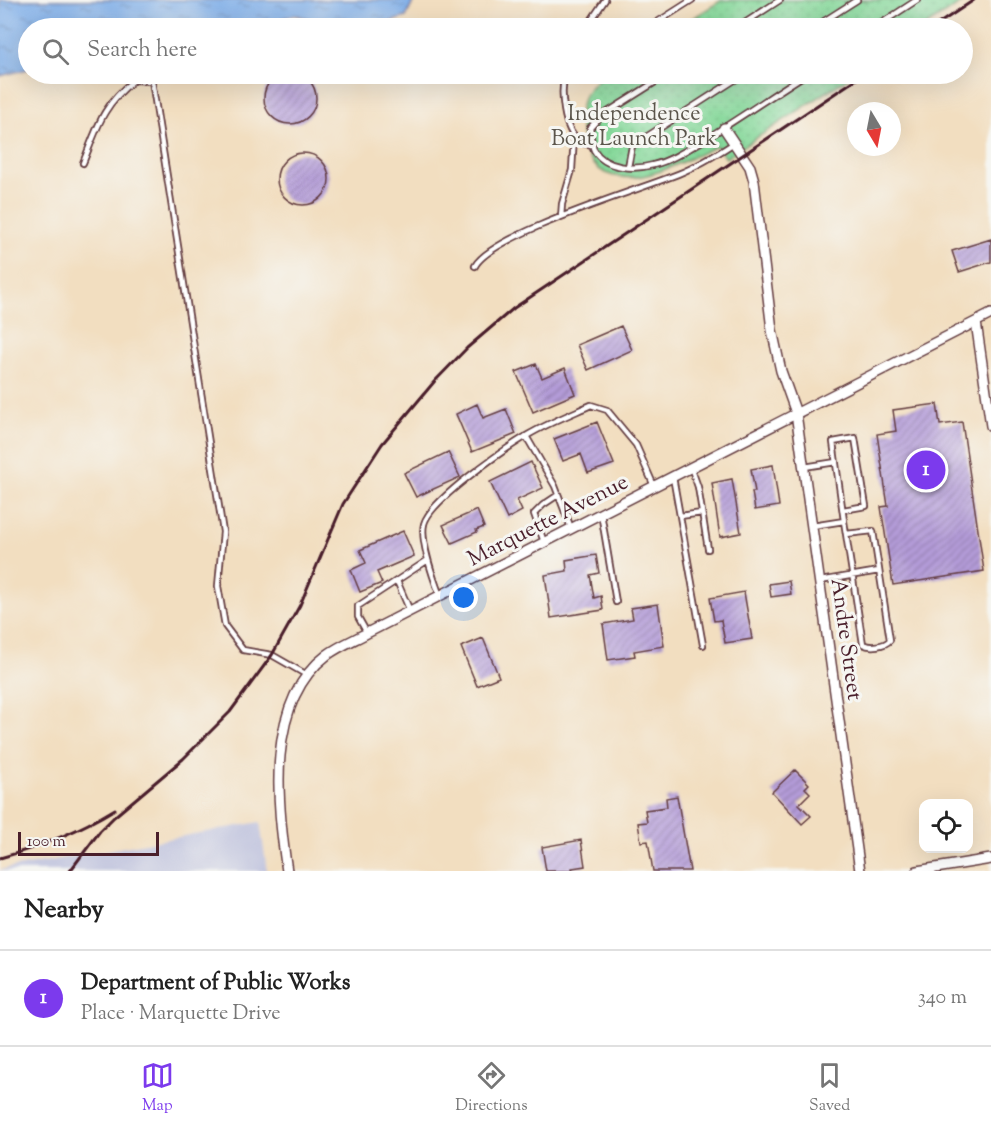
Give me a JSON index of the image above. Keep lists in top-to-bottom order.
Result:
{
  "streets": {
    "street": ["Marquette Avenue", "Andre Street"]
  },
  "crossings": [
    ["Marquette Avenue", "Andre Street"]
  ],
  "parks": ["Independence Boat Launch Park"],
  "scale_bar": "100 m",
  "north": "bottom",
  "page": {
    "search": "Search here",
    "pins": "1",
    "scale": "100 m",
    "heading": "Nearby",
    "list": [
      {
        "mark": "1",
        "name": "Department of Public Works",
        "note": "Place · Marquette Drive",
        "value": "340 m"
      }
    ],
    "nav": ["Map", "Directions", "Saved"]
  }
}
